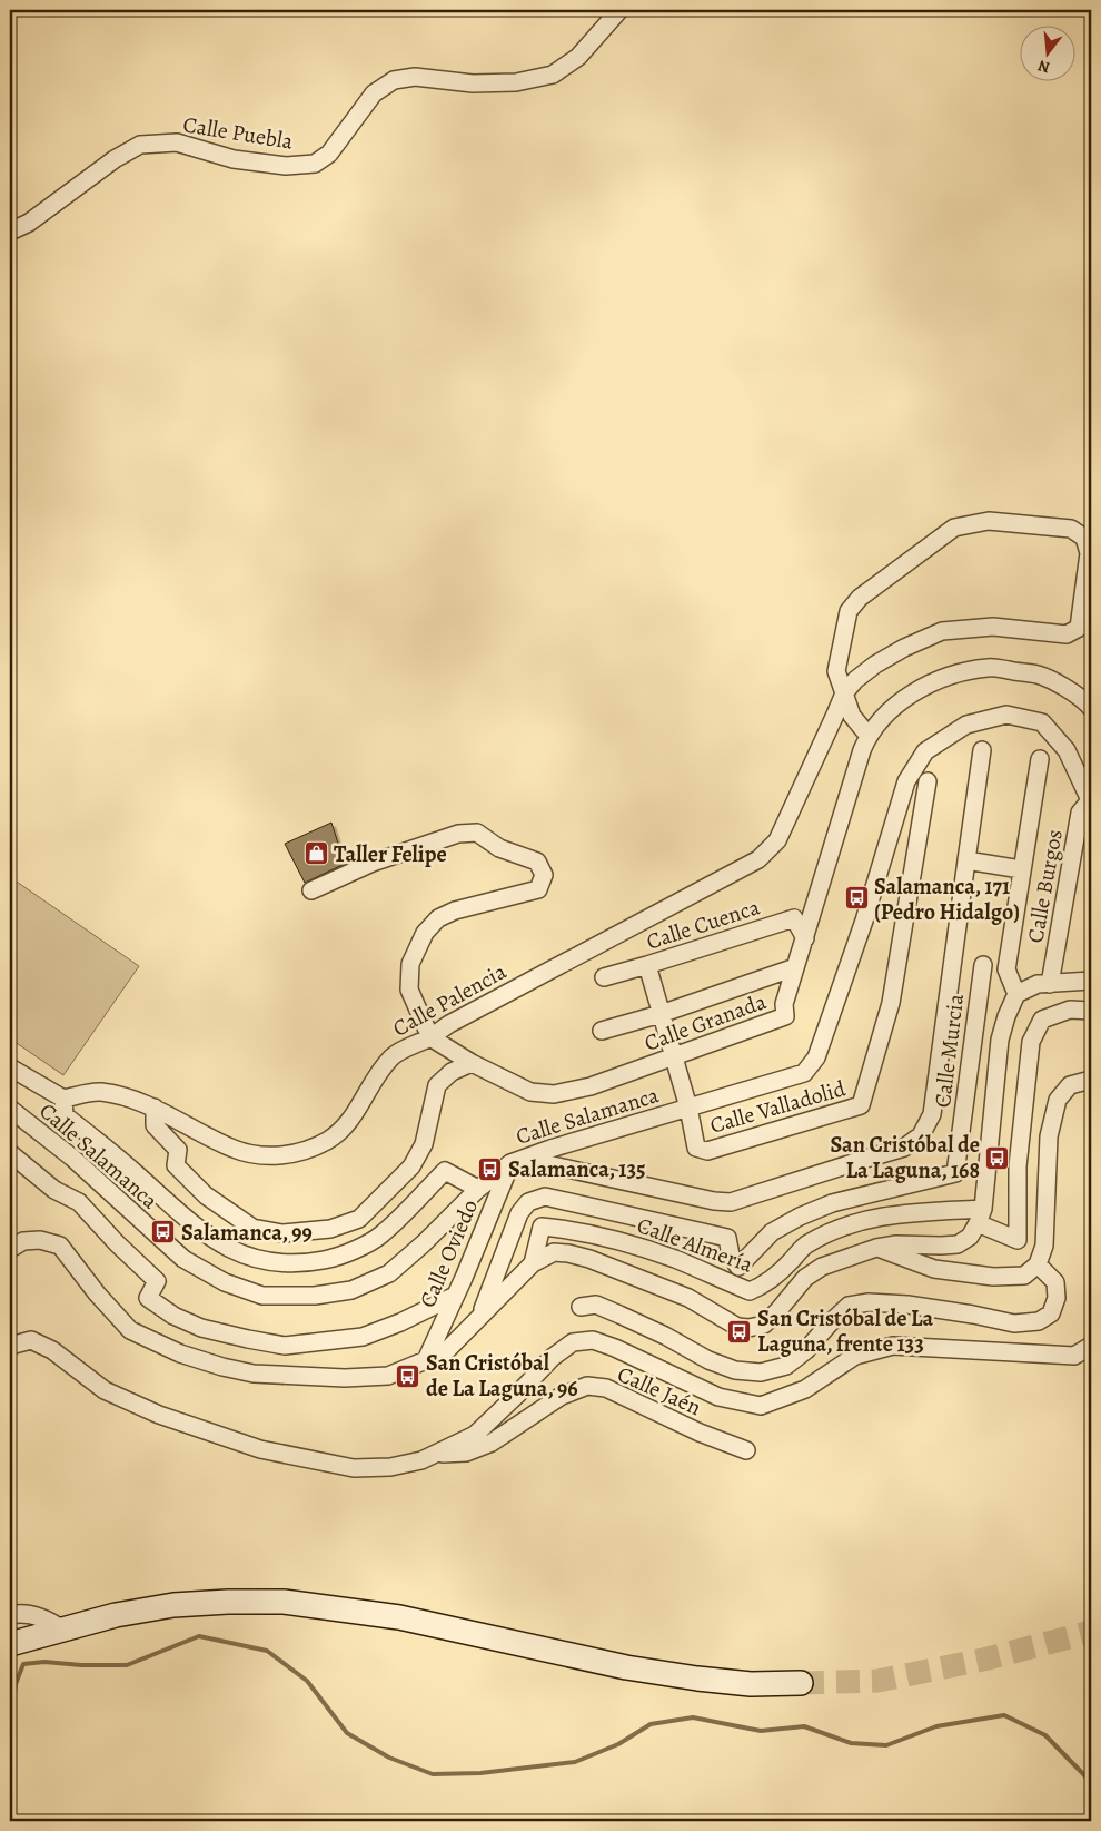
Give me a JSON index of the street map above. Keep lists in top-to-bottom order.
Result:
{
  "streets": {
    "street": [
      "Calle Puebla",
      "Calle Burgos",
      "Calle Cuenca",
      "Calle Palencia",
      "Calle Granada",
      "Calle Murcia",
      "Calle Valladolid",
      "Calle Salamanca",
      "Calle Almería",
      "Calle Oviedo",
      "Calle Jaén"
    ]
  },
  "crossings": [
    ["Calle Burgos", "Calle Salamanca"],
    ["Calle Cuenca", "Calle Granada"],
    ["Calle Cuenca", "Calle Valladolid"],
    ["Calle Palencia", "Calle Granada"],
    ["Calle Granada", "Calle Valladolid"],
    ["Calle Valladolid", "Calle Salamanca"],
    ["Calle Salamanca", "Calle Oviedo"]
  ],
  "places": {
    "shop": ["Taller Felipe"],
    "bus stop": [
      "Salamanca, 171 (Pedro Hidalgo)",
      "San Cristóbal de La Laguna, 168",
      "Salamanca, 135",
      "Salamanca, 99",
      "San Cristóbal de La Laguna, frente 133",
      "San Cristóbal de La Laguna, 96"
    ]
  },
  "north": "bottom"
}
